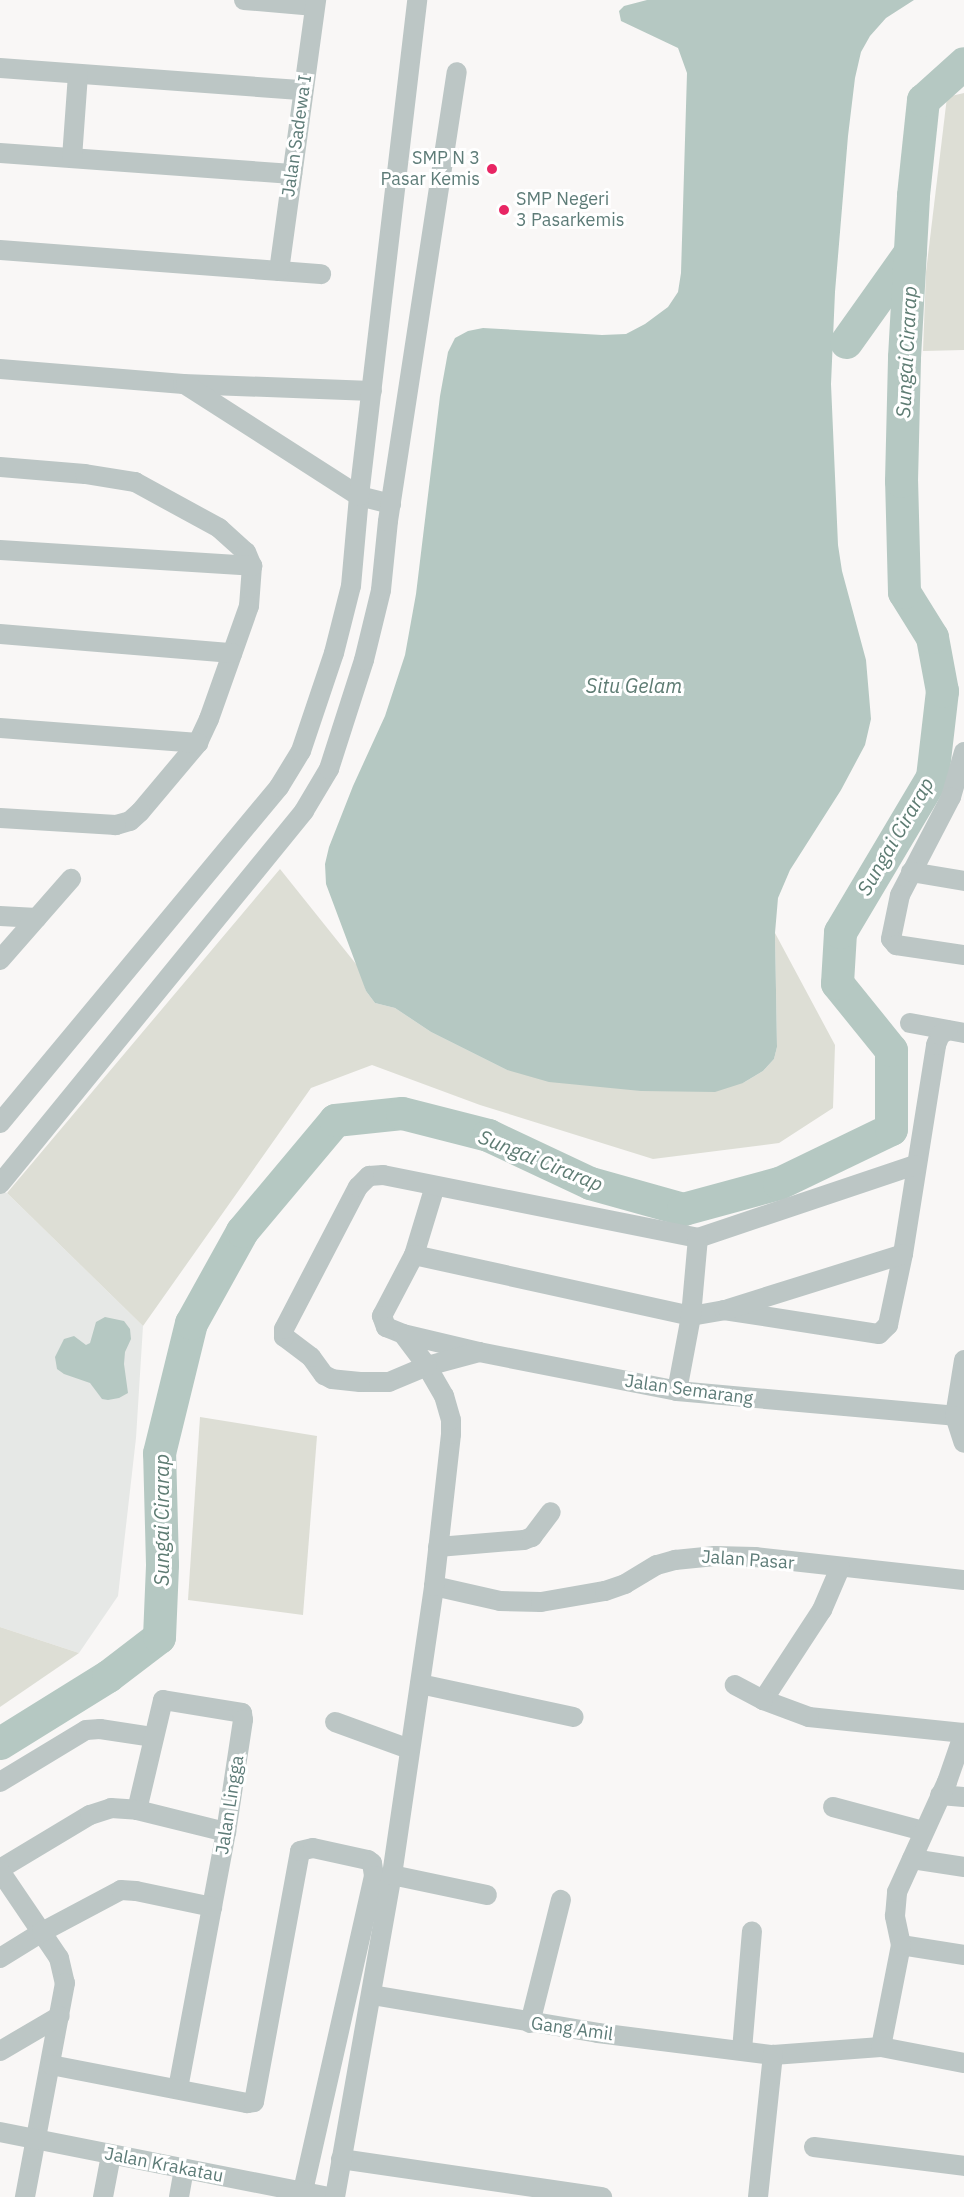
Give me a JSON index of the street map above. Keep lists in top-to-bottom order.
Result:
{
  "streets": {
    "street": [
      "Jalan Sadewa I",
      "Jalan Semarang",
      "Jalan Pasar",
      "Jalan Lingga",
      "Gang Amil",
      "Jalan Krakatau"
    ]
  },
  "water": ["Sungai Cirarap", "Situ Gelam"],
  "places": ["SMP N 3 Pasar Kemis", "SMP Negeri 3 Pasarkemis"]
}
